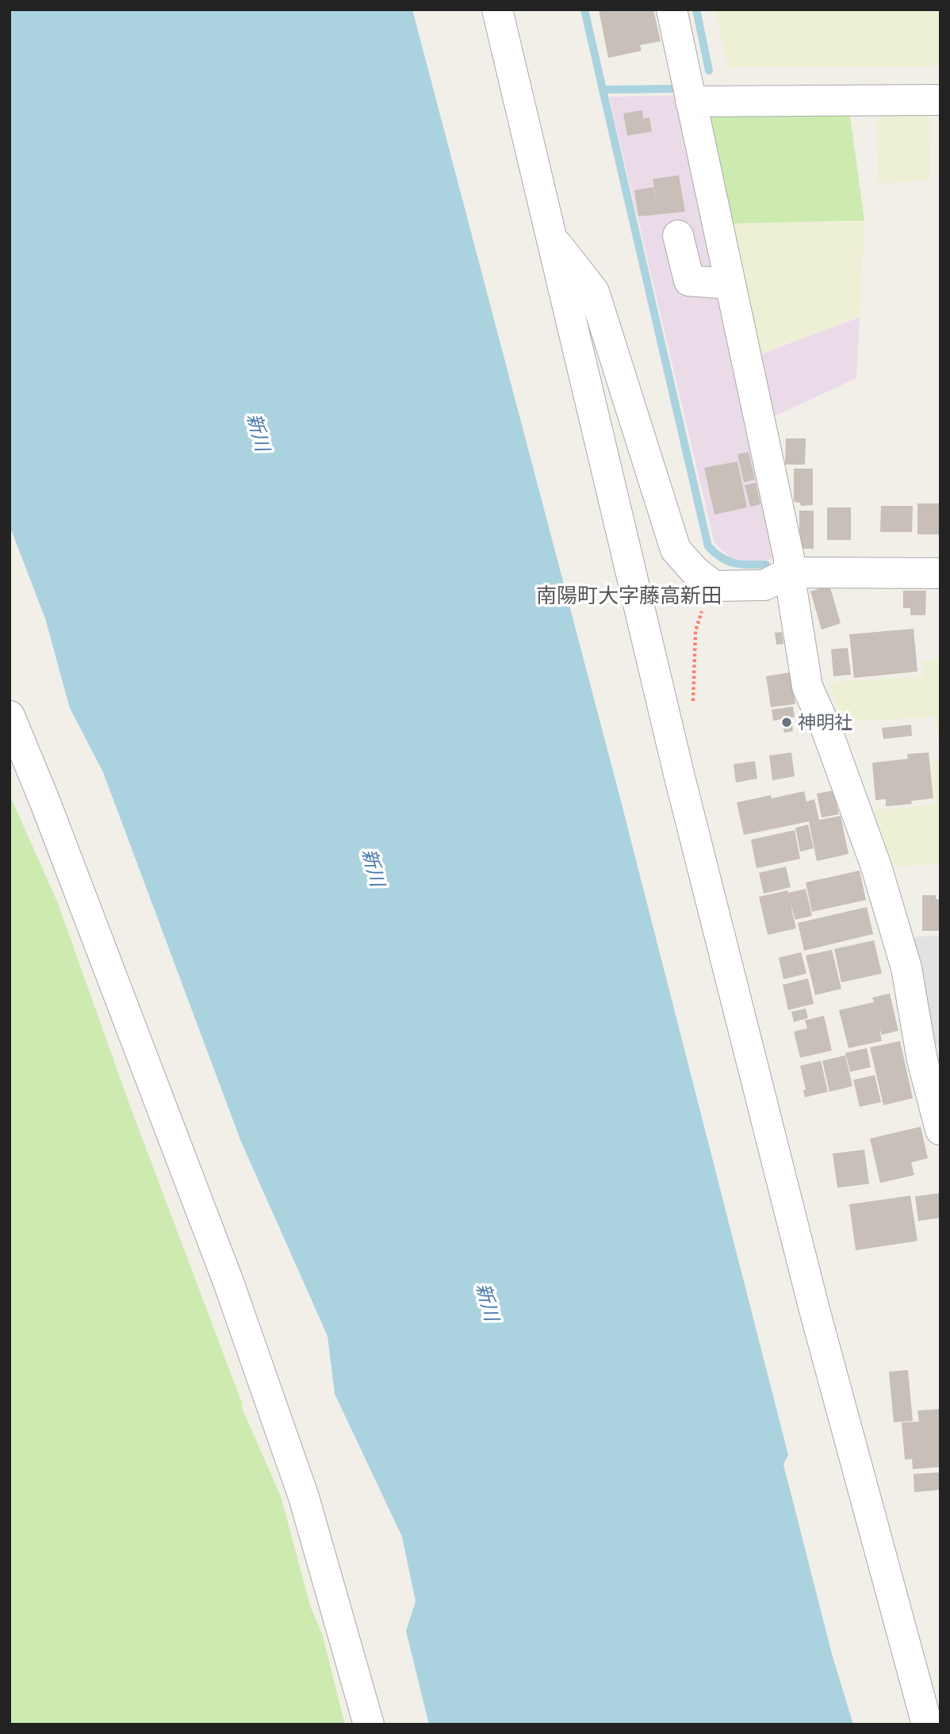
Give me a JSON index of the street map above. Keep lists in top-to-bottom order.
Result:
{
  "districts": ["南陽町大字藤高新田"],
  "water": ["新川"],
  "places": ["神明社"]
}
